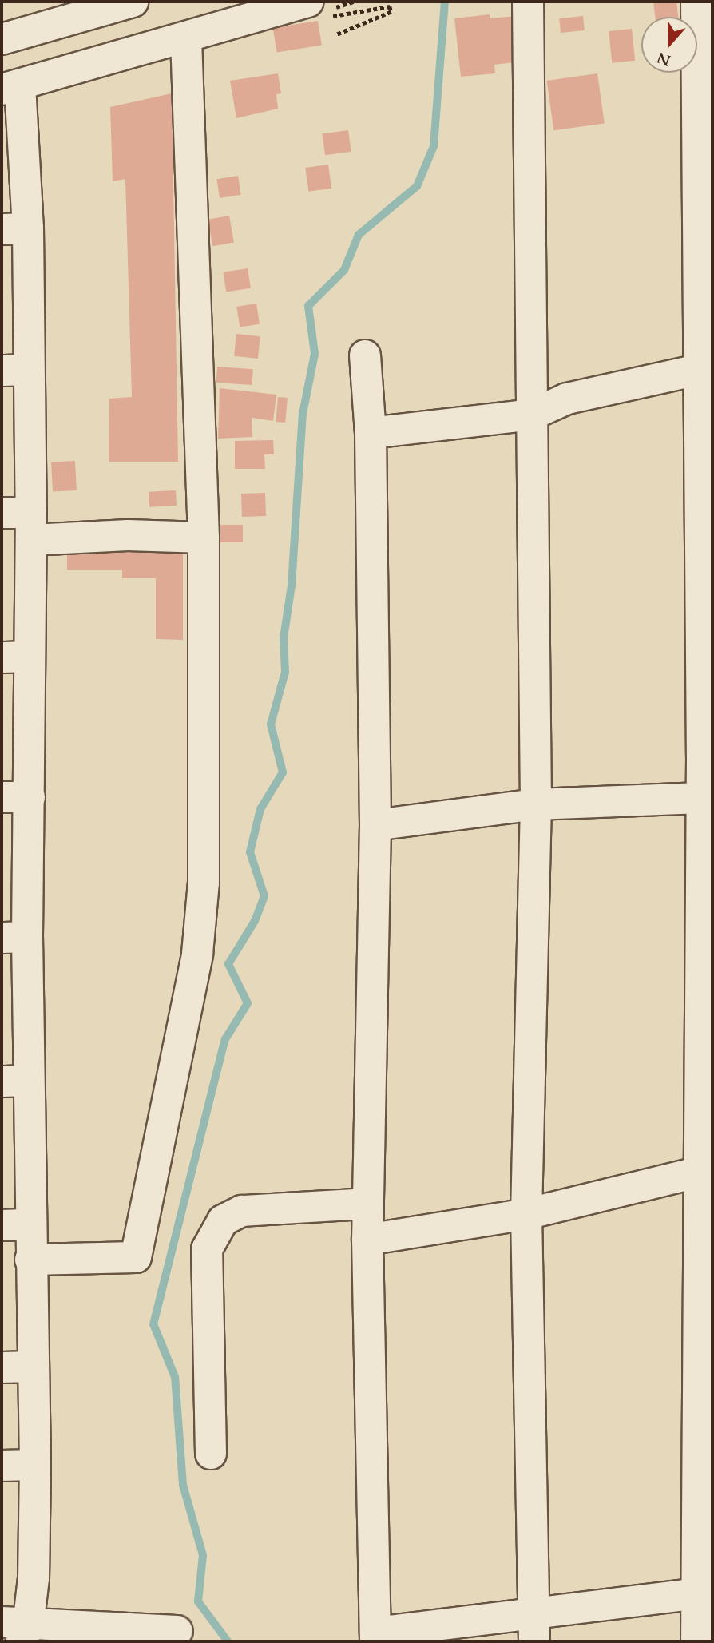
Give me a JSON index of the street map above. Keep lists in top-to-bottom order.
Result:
{
  "north": "bottom"
}
